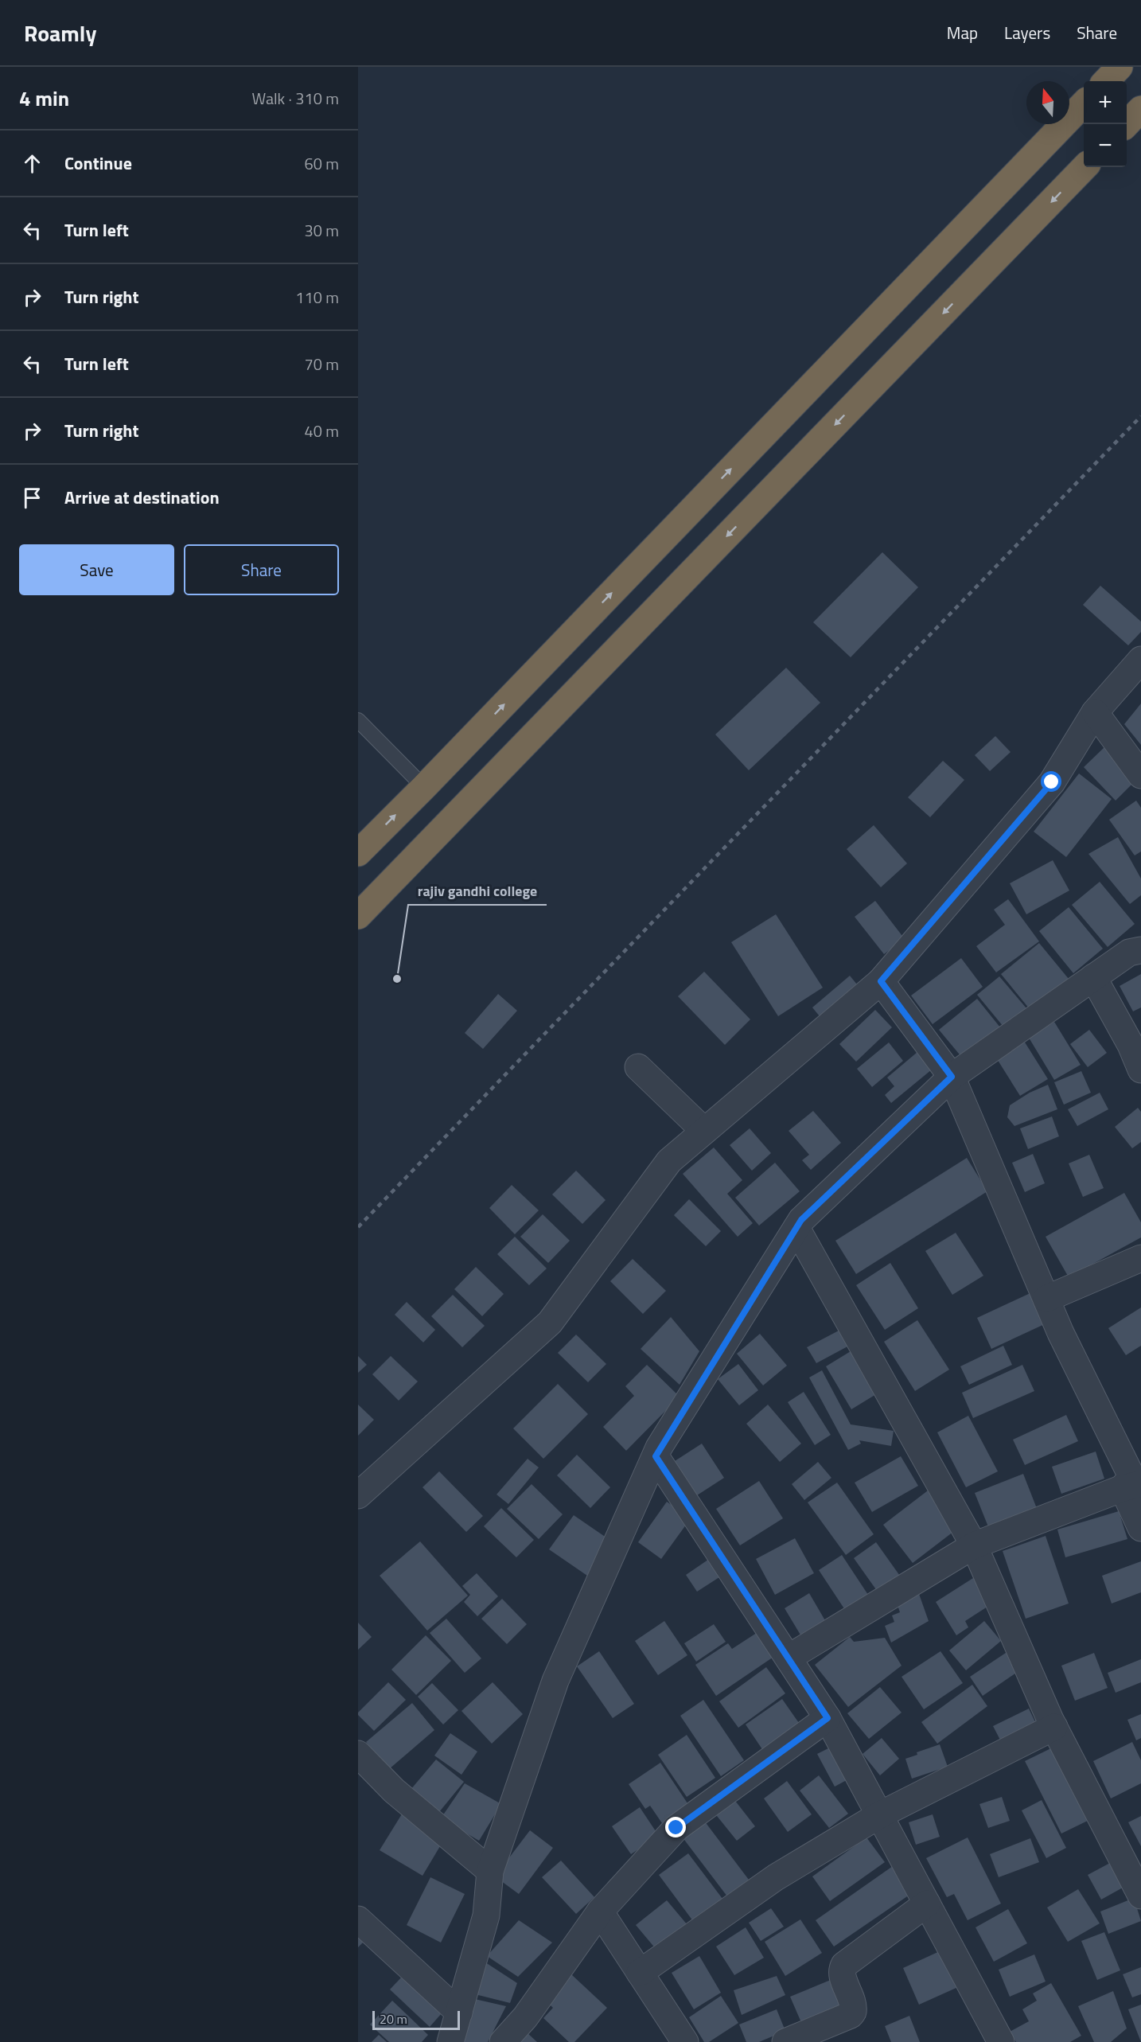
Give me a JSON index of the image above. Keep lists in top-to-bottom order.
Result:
{
  "places": ["rajiv gandhi college"],
  "scale_bar": "20 m",
  "north": "top",
  "page": {
    "header": "Roamly",
    "nav": ["Map", "Layers", "Share"],
    "heading": ["4 min", "Walk · 310 m"],
    "map_buttons": ["+", "−"],
    "list": [
      ["Continue", "60 m"],
      ["Turn left", "30 m"],
      ["Turn right", "110 m"],
      ["Turn left", "70 m"],
      ["Turn right", "40 m"],
      "Arrive at destination"
    ],
    "buttons": ["Save", "Share"],
    "scale": "20 m"
  }
}
